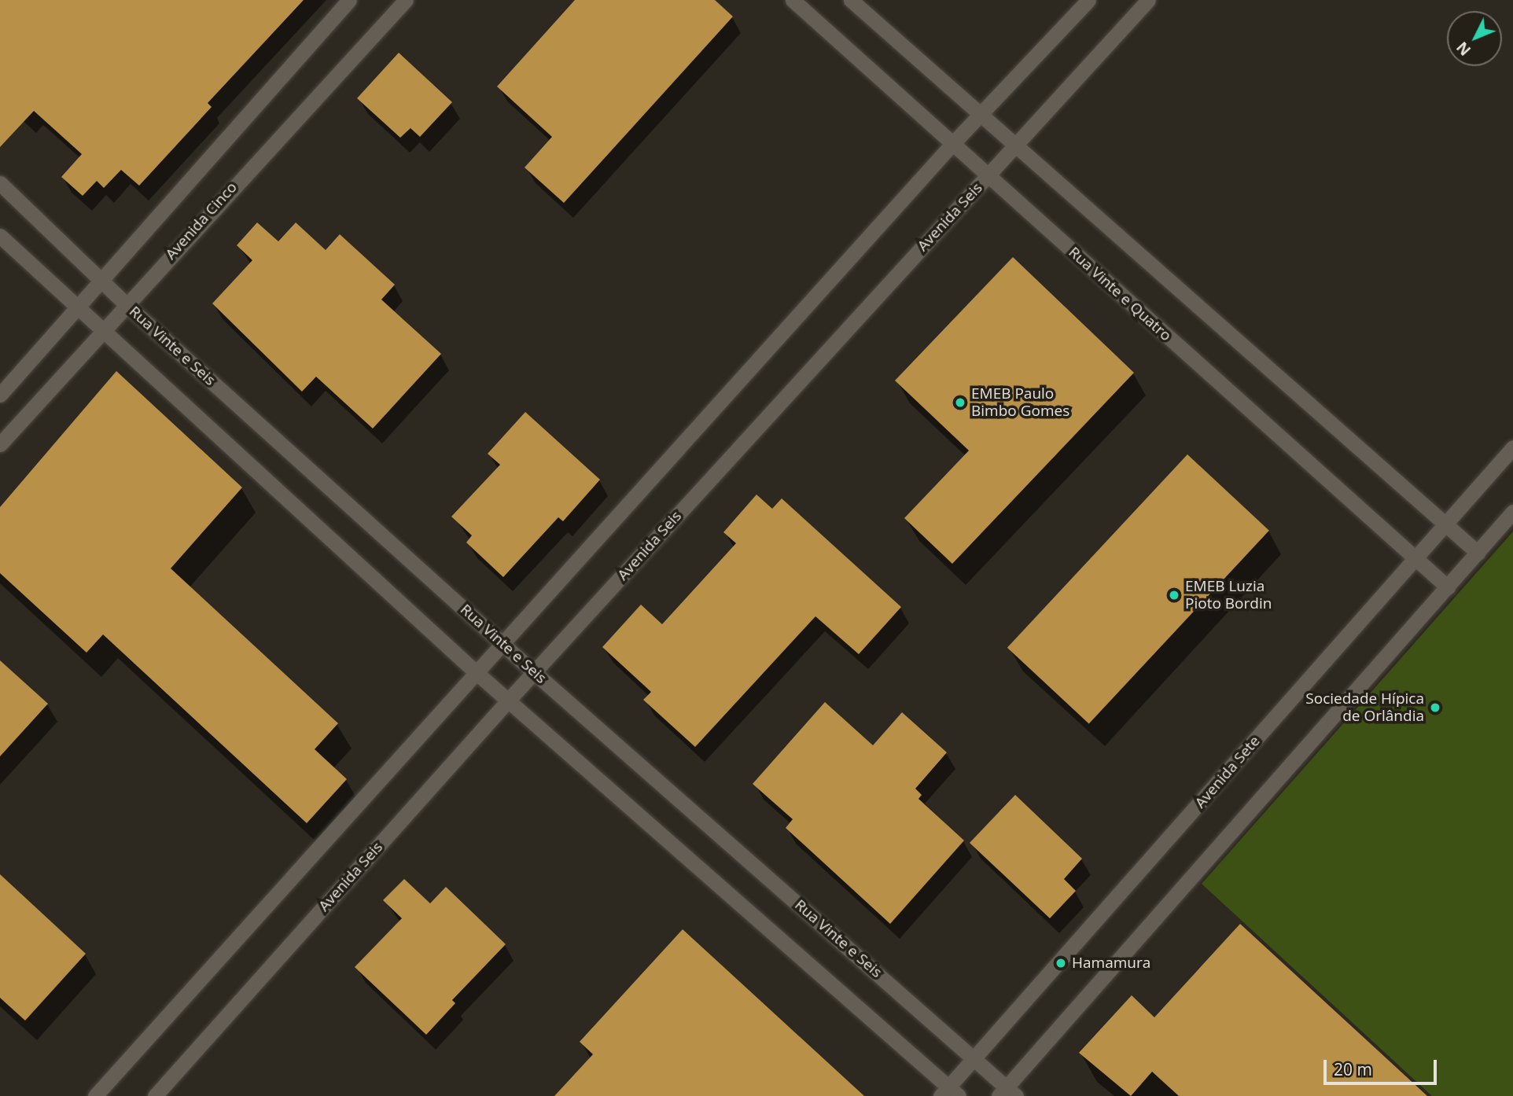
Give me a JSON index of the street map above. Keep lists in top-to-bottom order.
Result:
{
  "streets": {
    "street": [
      "Avenida Seis",
      "Avenida Cinco",
      "Rua Vinte e Quatro",
      "Rua Vinte e Seis",
      "Avenida Sete"
    ]
  },
  "crossings": [
    ["Avenida Seis", "Rua Vinte e Quatro"],
    ["Avenida Seis", "Rua Vinte e Seis"],
    ["Avenida Cinco", "Rua Vinte e Seis"],
    ["Rua Vinte e Quatro", "Avenida Sete"],
    ["Rua Vinte e Seis", "Avenida Sete"]
  ],
  "places": [
    "EMEB Paulo Bimbo Gomes",
    "EMEB Luzia Pioto Bordin",
    "Sociedade Hípica de Orlândia",
    "Hamamura"
  ],
  "scale_bar": "20 m",
  "north": "bottom left"
}
